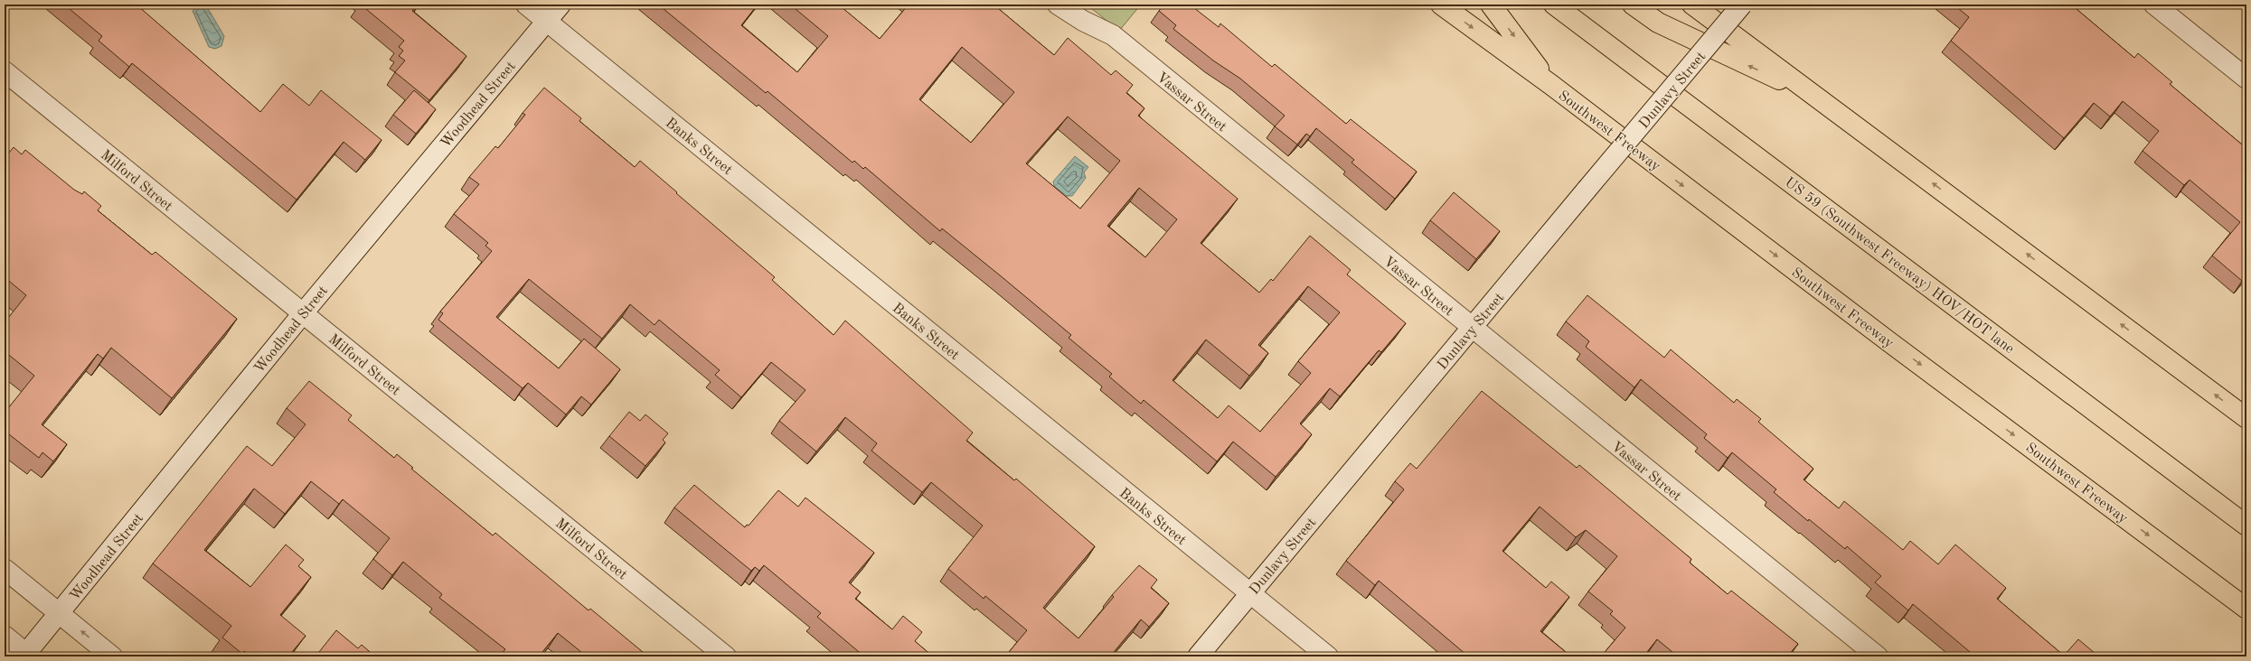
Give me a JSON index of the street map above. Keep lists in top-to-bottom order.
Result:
{
  "streets": {
    "highway": ["Southwest Freeway", "US 59 (Southwest Freeway) HOV/HOT lane"],
    "street": [
      "Dunlavy Street",
      "Vassar Street",
      "Woodhead Street",
      "Banks Street",
      "Milford Street"
    ]
  },
  "crossings": [
    ["Dunlavy Street", "Vassar Street"],
    ["Dunlavy Street", "Banks Street"],
    ["Woodhead Street", "Banks Street"],
    ["Woodhead Street", "Milford Street"]
  ]
}
